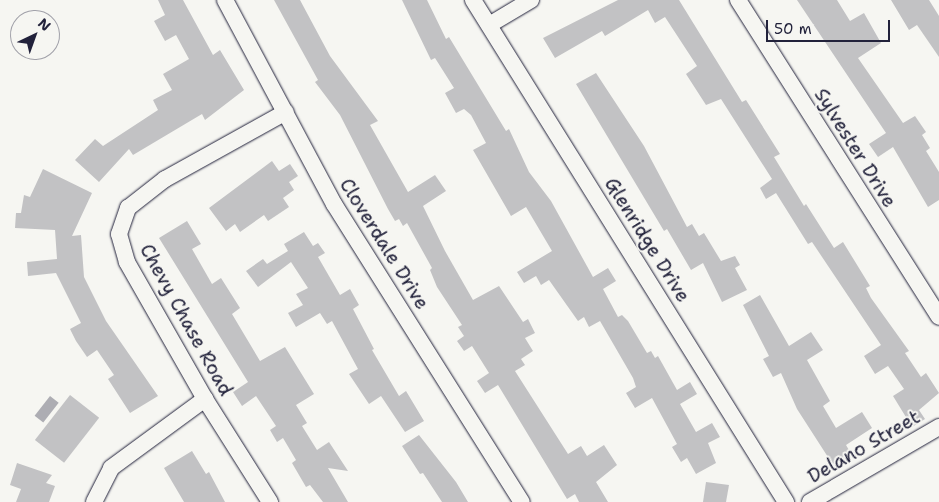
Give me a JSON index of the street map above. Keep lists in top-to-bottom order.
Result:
{
  "streets": {
    "street": [
      "Sylvester Drive",
      "Glenridge Drive",
      "Cloverdale Drive",
      "Chevy Chase Road",
      "Delano Street"
    ]
  },
  "crossings": [
    ["Cloverdale Drive", "Chevy Chase Road"]
  ],
  "scale_bar": "50 m",
  "north": "top right"
}
